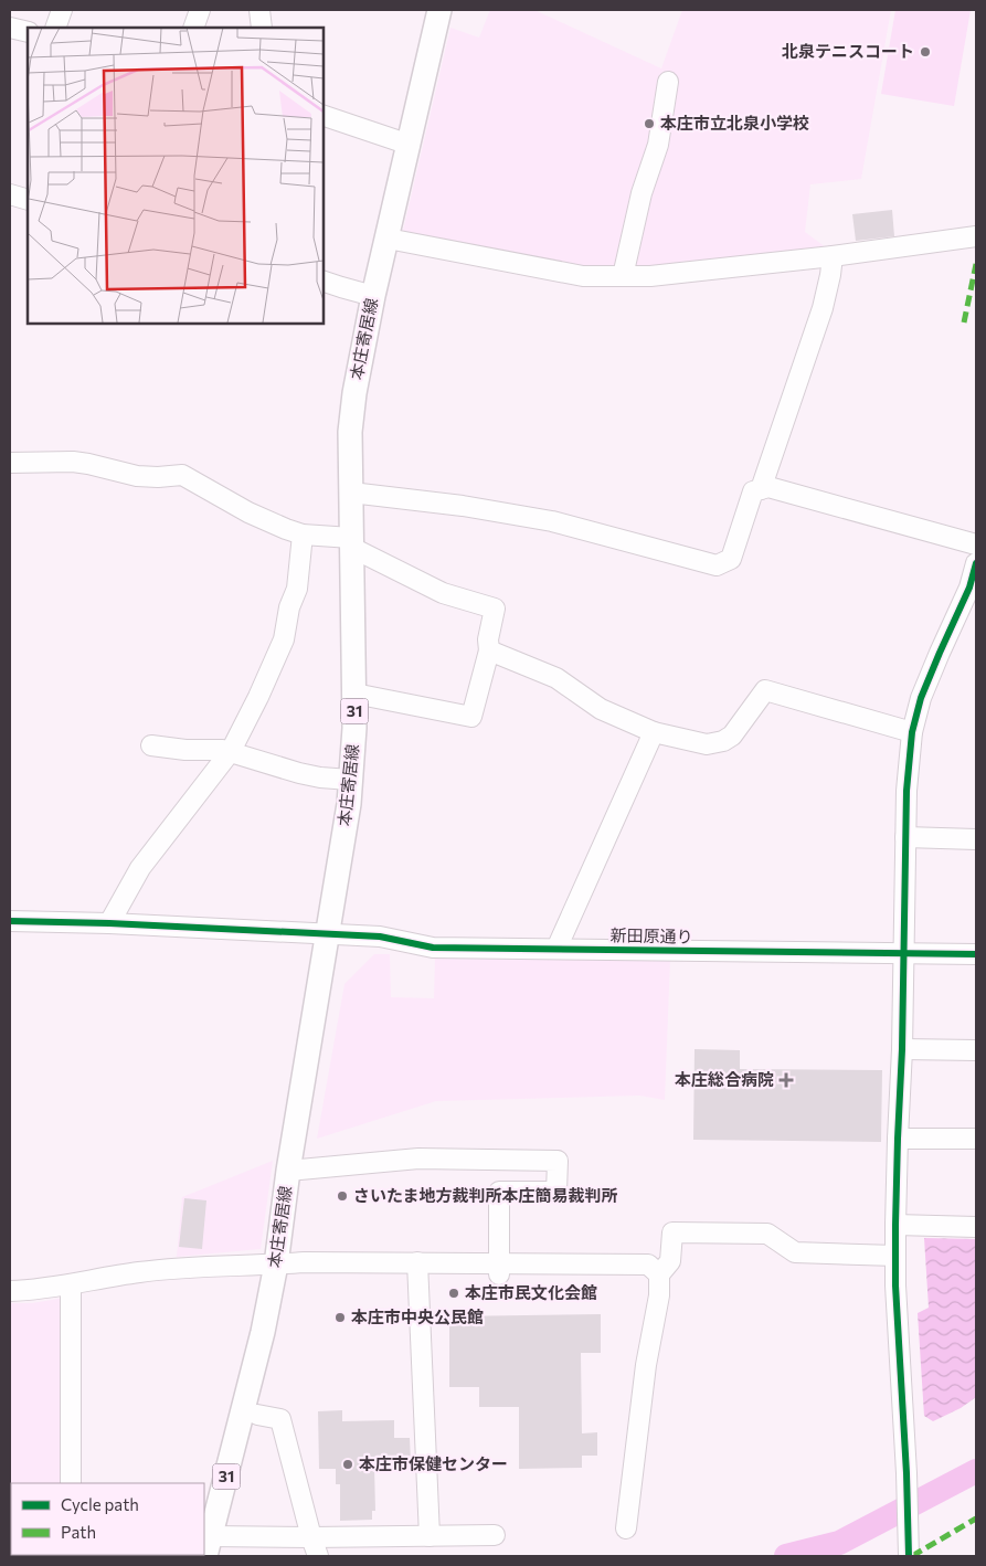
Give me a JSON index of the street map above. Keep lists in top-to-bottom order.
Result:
{
  "streets": {
    "main road": ["本庄寄居線", "31"],
    "street": ["新田原通り"]
  },
  "crossings": [
    ["本庄寄居線", "新田原通り"]
  ],
  "places": {
    "other": [
      "北泉テニスコート",
      "本庄市立北泉小学校",
      "さいたま地方裁判所本庄簡易裁判所",
      "本庄市民文化会館",
      "本庄市中央公民館",
      "本庄市保健センター"
    ],
    "health": ["本庄総合病院"]
  },
  "legend": ["Cycle path", "Path"]
}
